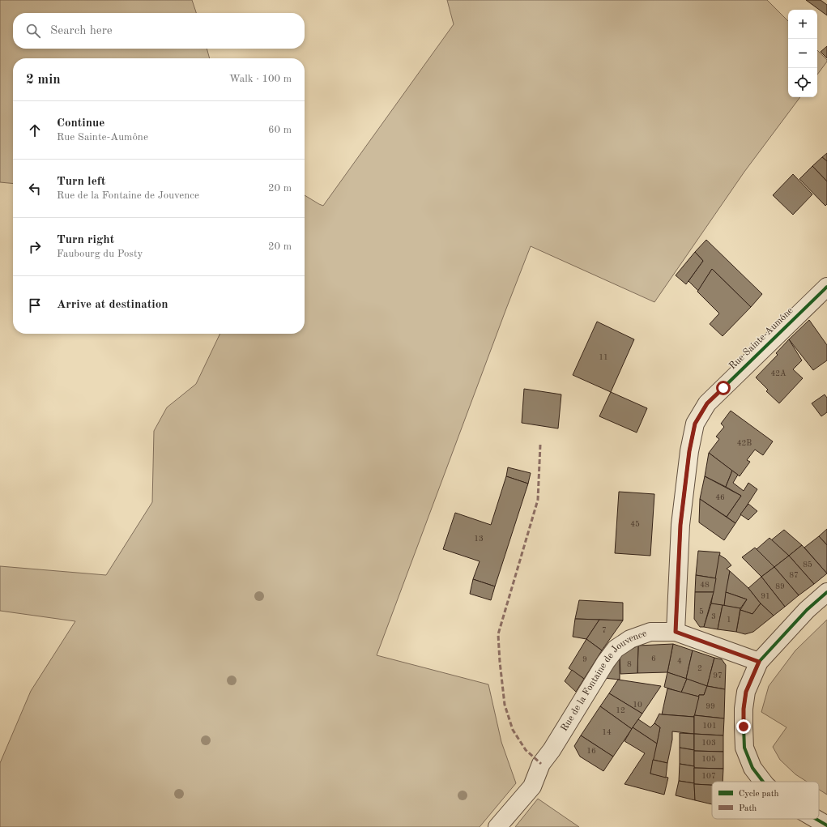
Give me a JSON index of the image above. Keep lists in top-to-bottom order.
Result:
{
  "streets": {
    "street": ["Rue Sainte-Aumône", "Rue de la Fontaine de Jouvence"]
  },
  "crossings": [
    ["Rue Sainte-Aumône", "Rue de la Fontaine de Jouvence"]
  ],
  "house_numbers": [
    "11",
    "42A",
    "42B",
    "46",
    "45",
    "13",
    "85",
    "87",
    "48",
    "89",
    "91",
    "5",
    "3",
    "1",
    "7",
    "6",
    "9",
    "4",
    "8",
    "2",
    "97",
    "10",
    "99",
    "12",
    "101",
    "14",
    "103",
    "16",
    "105",
    "107"
  ],
  "legend": ["Cycle path", "Path"],
  "page": {
    "map_buttons": ["+", "−"],
    "search": "Search here",
    "heading": ["2 min", "Walk · 100 m"],
    "list": [
      ["Continue", "Rue Sainte-Aumône", "60 m"],
      ["Turn left", "Rue de la Fontaine de Jouvence", "20 m"],
      ["Turn right", "Faubourg du Posty", "20 m"],
      "Arrive at destination"
    ]
  }
}
